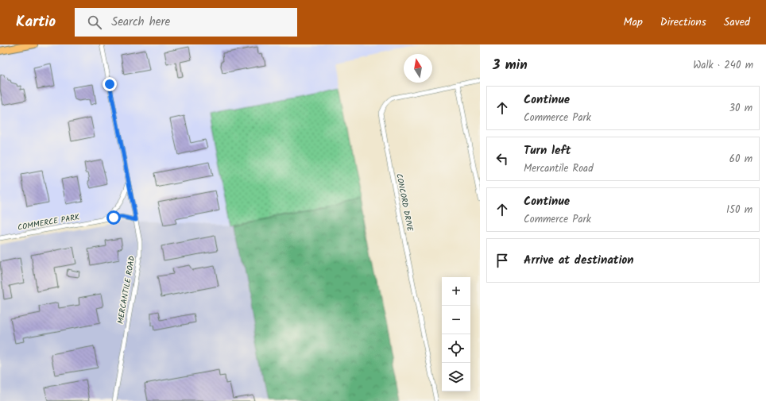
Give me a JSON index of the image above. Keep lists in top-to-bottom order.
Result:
{
  "streets": {
    "street": ["CONCORD DRIVE", "COMMERCE PARK", "MERCANTILE ROAD"]
  },
  "crossings": [
    ["COMMERCE PARK", "MERCANTILE ROAD"]
  ],
  "north": "top",
  "page": {
    "header": "Kartio",
    "search": "Search here",
    "nav": ["Map", "Directions", "Saved"],
    "heading": ["3 min", "Walk · 240 m"],
    "list": [
      ["Continue", "Commerce Park", "30 m"],
      ["Turn left", "Mercantile Road", "60 m"],
      ["Continue", "Commerce Park", "150 m"],
      "Arrive at destination"
    ],
    "map_buttons": ["+", "−"]
  }
}
